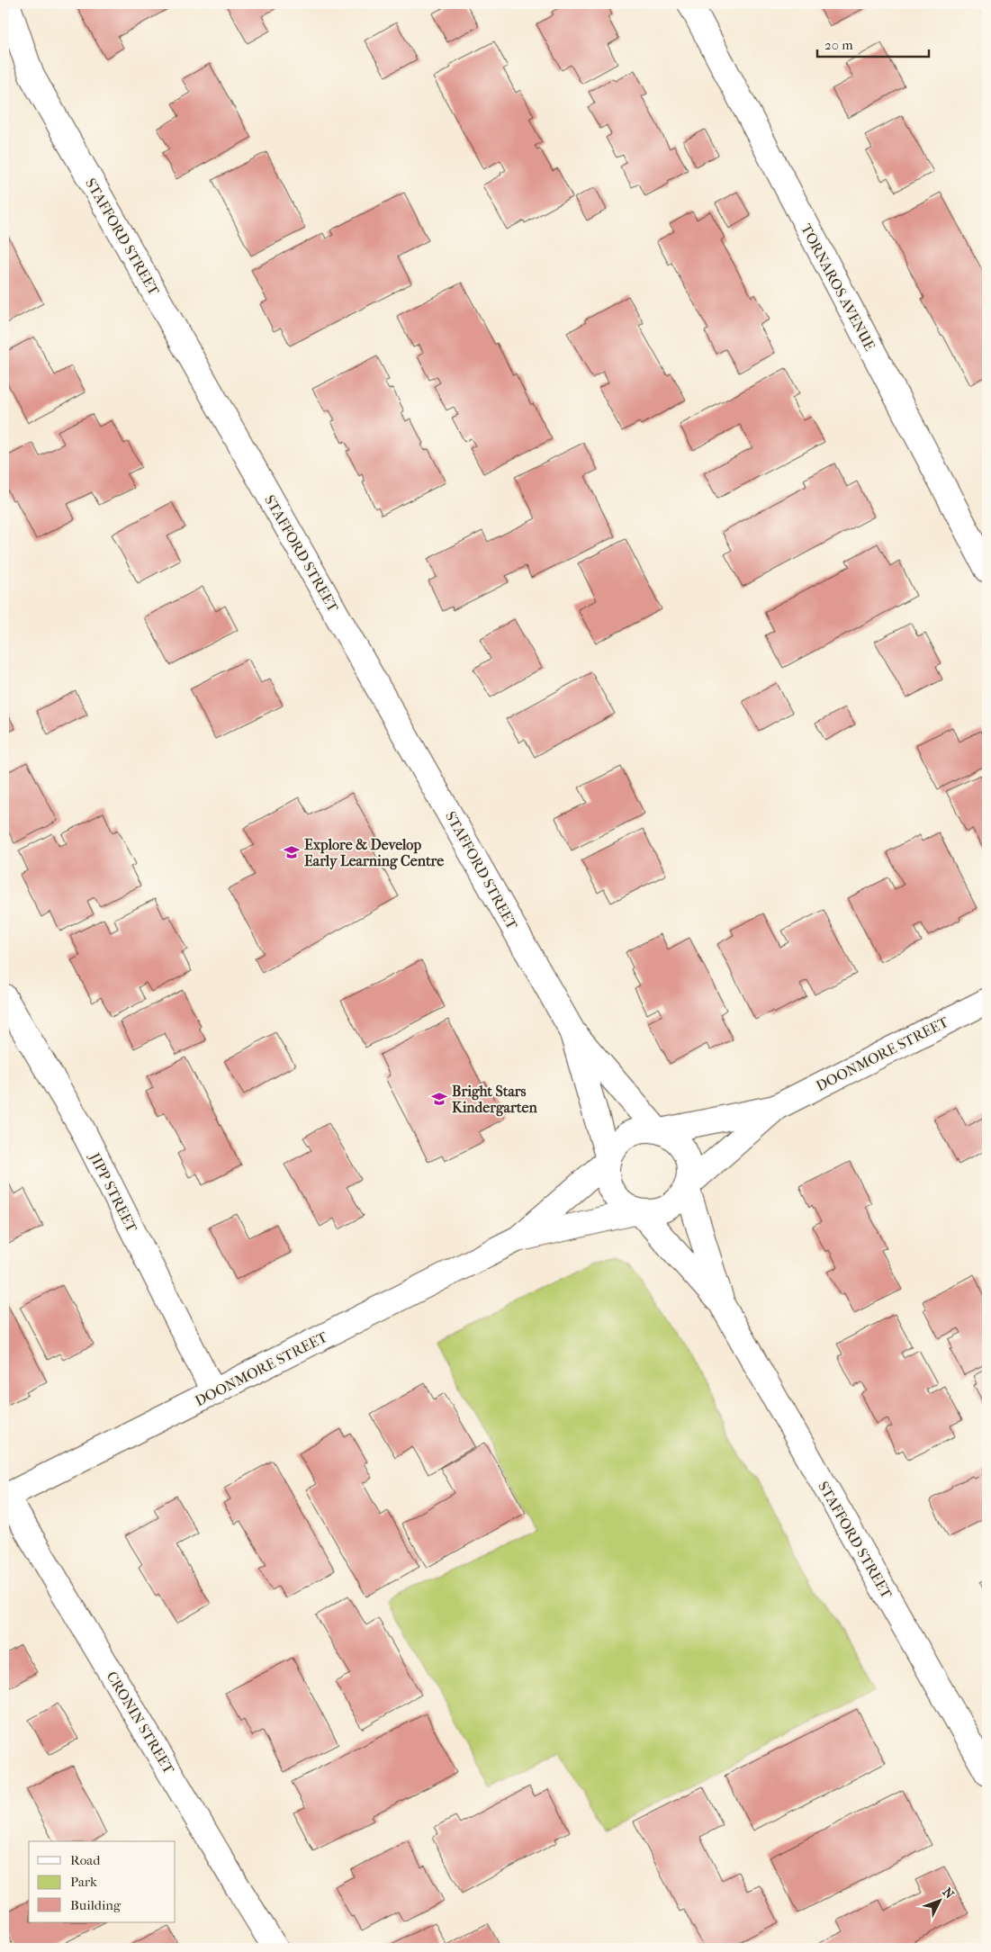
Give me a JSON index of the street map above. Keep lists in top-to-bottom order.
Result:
{
  "streets": {
    "street": [
      "STAFFORD STREET",
      "TORNAROS AVENUE",
      "DOONMORE STREET",
      "JIPP STREET",
      "CRONIN STREET"
    ]
  },
  "crossings": [
    ["STAFFORD STREET", "DOONMORE STREET"],
    ["DOONMORE STREET", "JIPP STREET"],
    ["DOONMORE STREET", "CRONIN STREET"]
  ],
  "places": {
    "school or university": ["Explore & Develop Early Learning Centre", "Bright Stars Kindergarten"]
  },
  "legend": ["Road", "Park", "Building"],
  "scale_bar": "20 m",
  "north": "top right"
}
